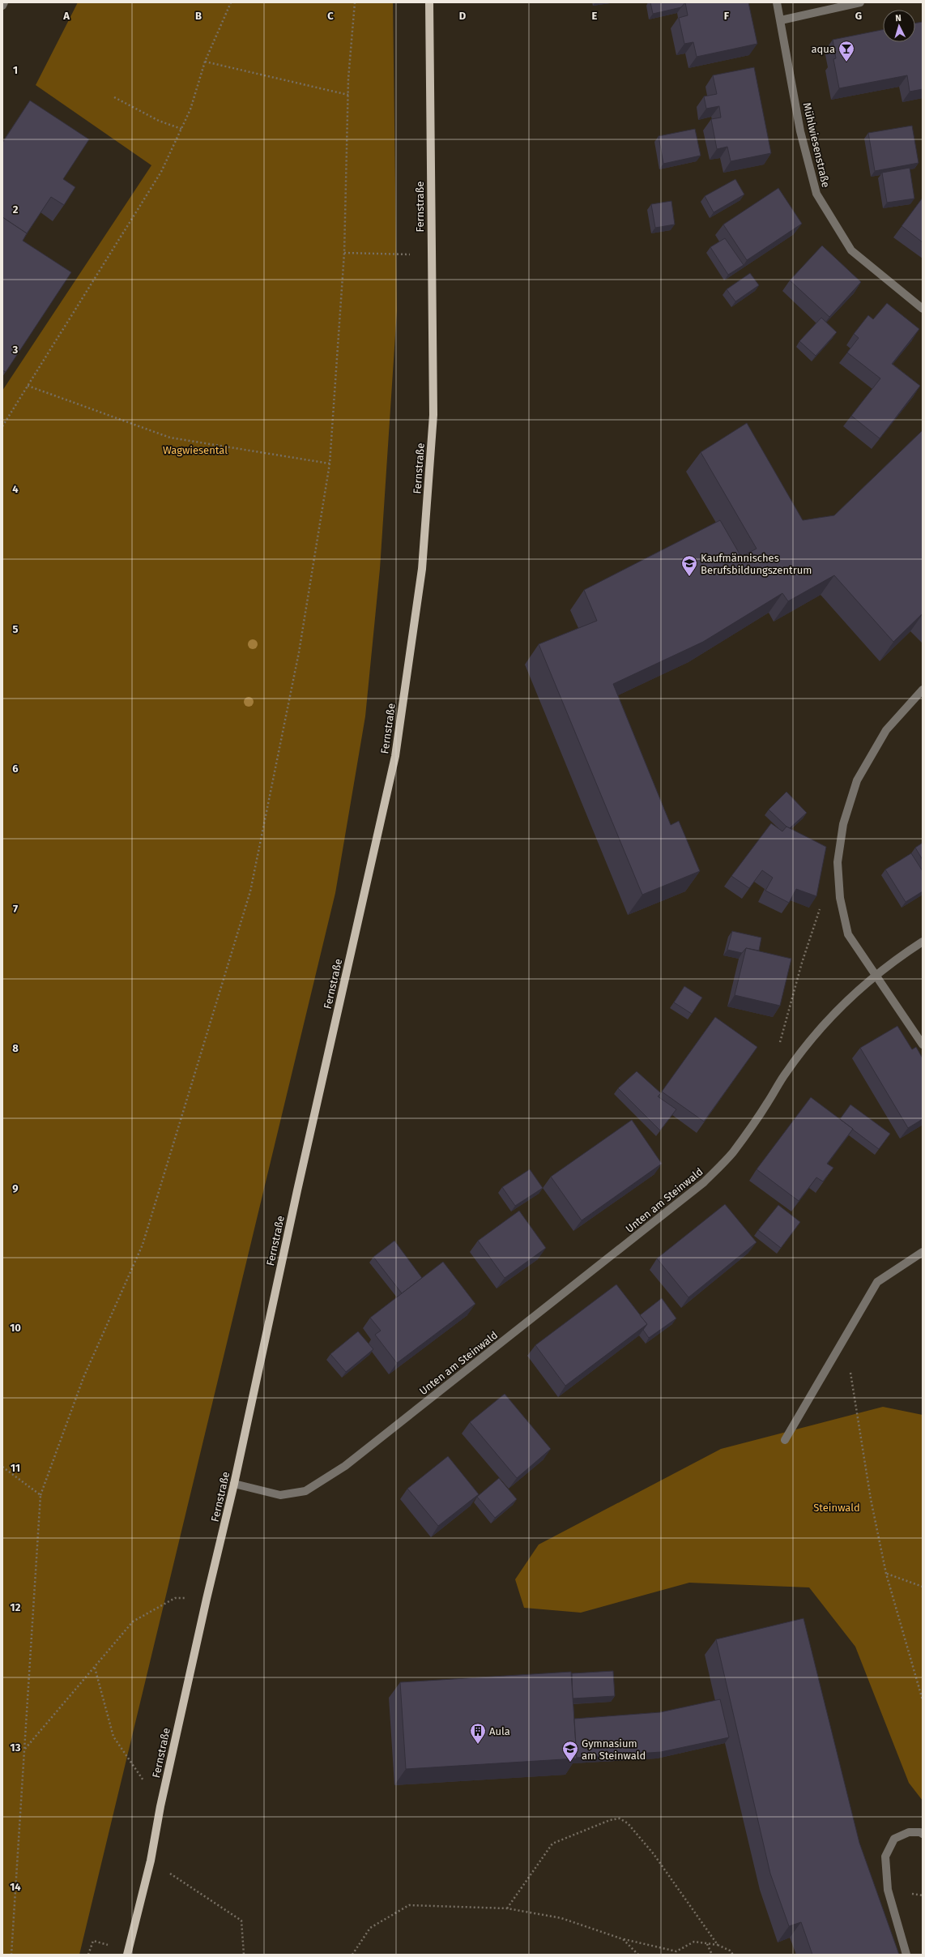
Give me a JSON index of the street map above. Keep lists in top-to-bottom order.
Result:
{
  "streets": {
    "main road": ["Fernstraße"],
    "street": ["Mühlwiesenstraße", "Unten am Steinwald"]
  },
  "crossings": [
    ["Fernstraße", "Unten am Steinwald"]
  ],
  "parks": ["Wagwiesental", "Steinwald"],
  "places": {
    "bar": ["aqua"],
    "school or university": ["Kaufmännisches Berufsbildungszentrum", "Gymnasium am Steinwald"],
    "building": ["Aula"]
  },
  "north": "top",
  "grid": {
    "columns": [
      "A",
      "B",
      "C",
      "D",
      "E",
      "F",
      "G"
    ],
    "rows": [
      "1",
      "2",
      "3",
      "4",
      "5",
      "6",
      "7",
      "8",
      "9",
      "10",
      "11",
      "12",
      "13",
      "14"
    ]
  }
}
